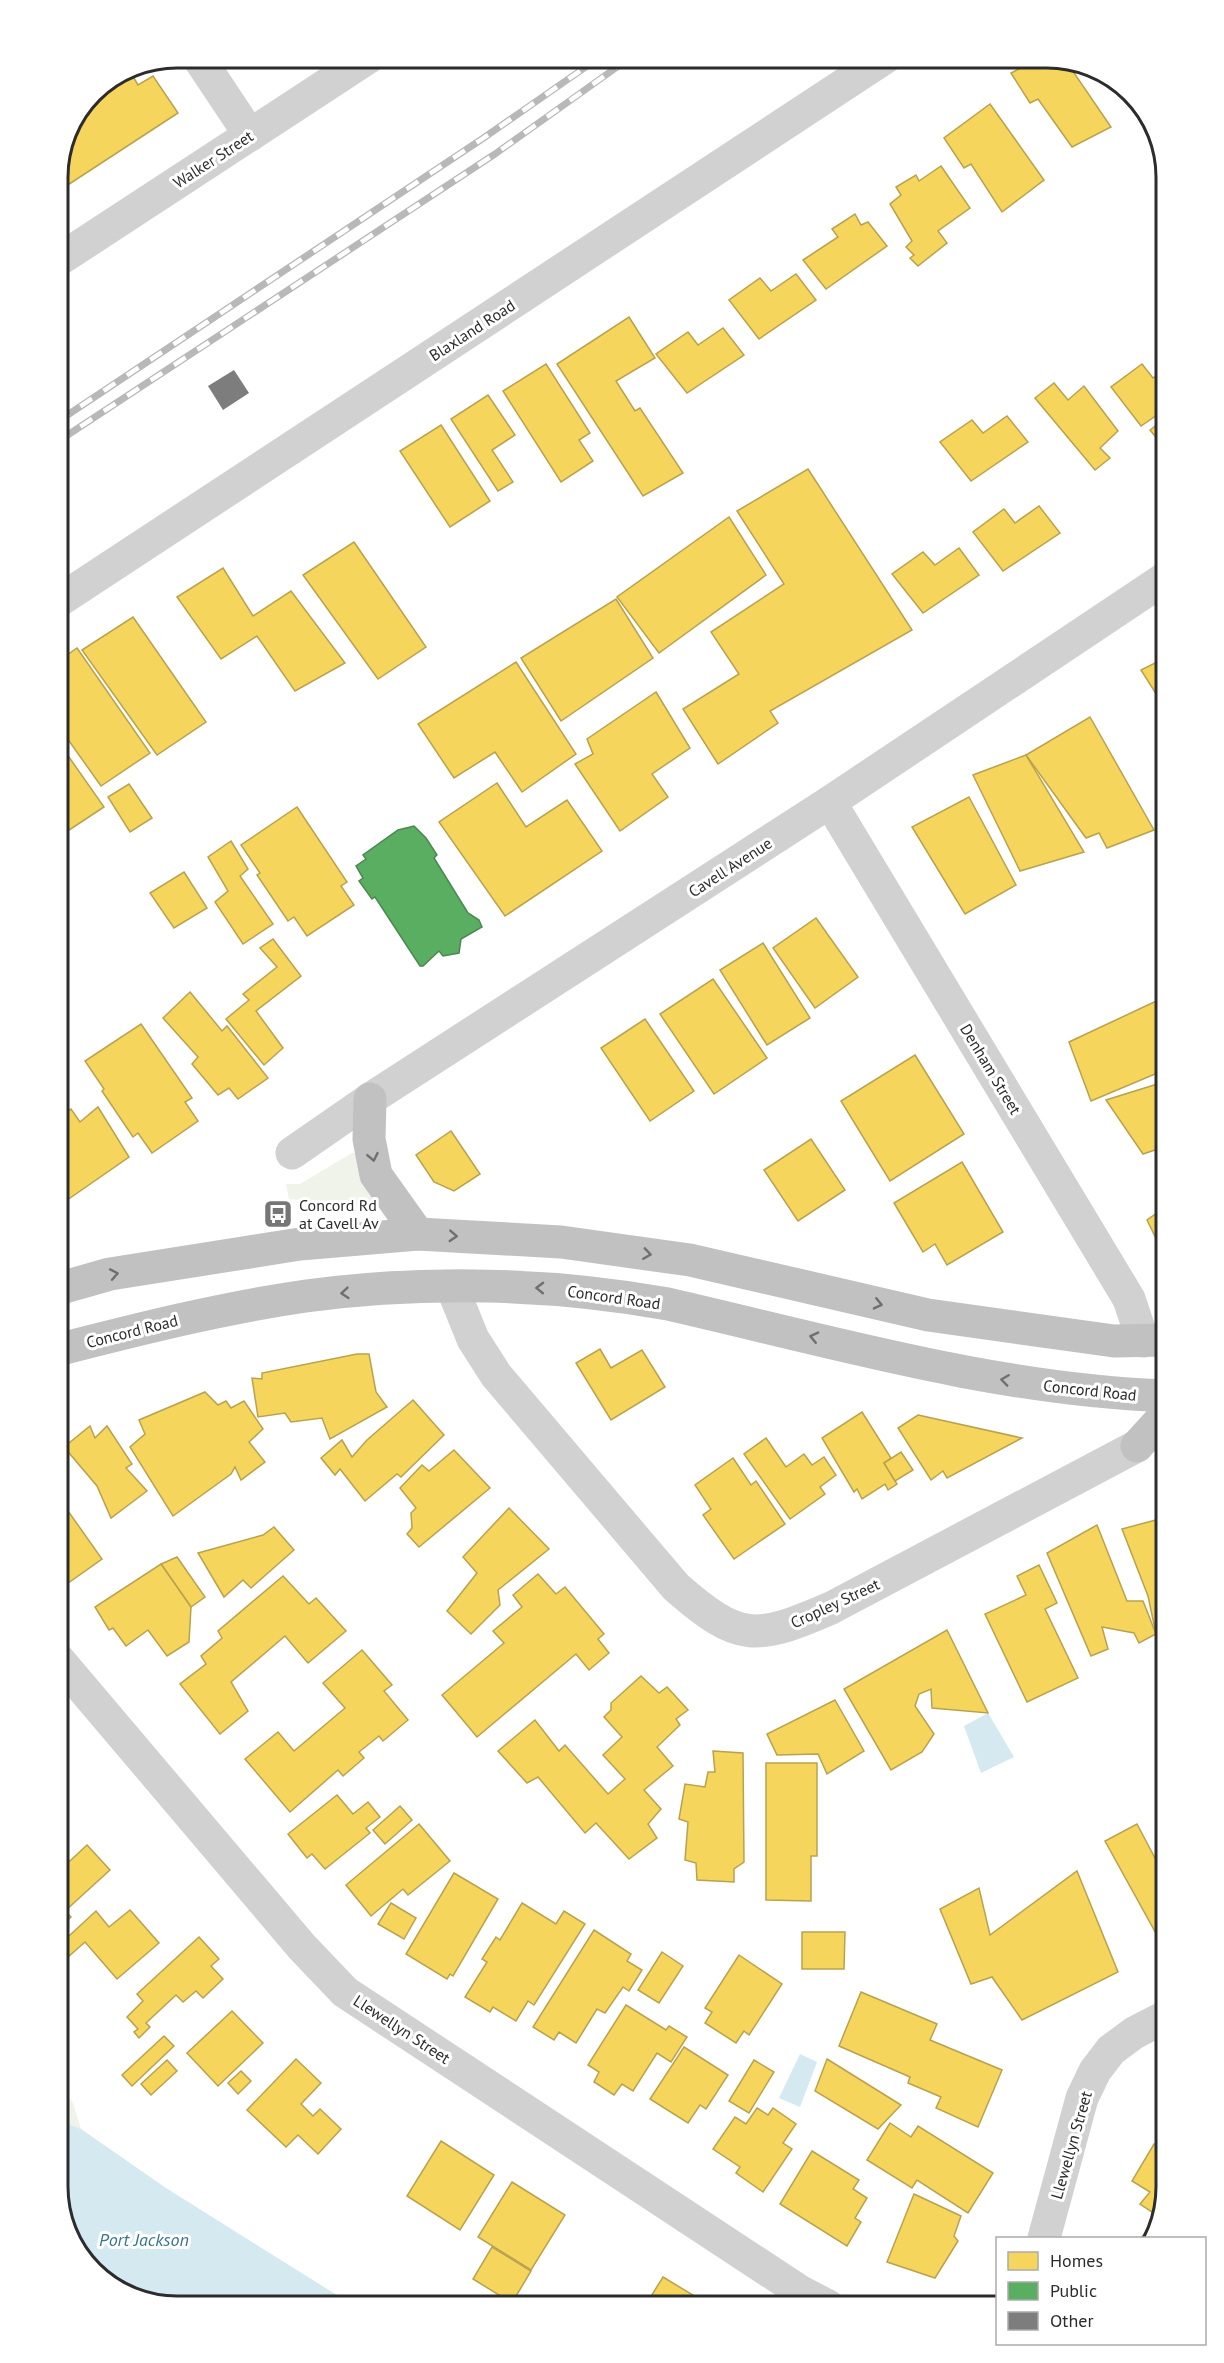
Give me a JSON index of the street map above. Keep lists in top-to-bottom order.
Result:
{
  "streets": {
    "highway": ["Concord Road"],
    "street": [
      "Walker Street",
      "Blaxland Road",
      "Cavell Avenue",
      "Denham Street",
      "Cropley Street",
      "Llewellyn Street"
    ]
  },
  "crossings": [
    ["Cavell Avenue", "Denham Street"],
    ["Concord Road", "Cropley Street"]
  ],
  "water": ["Port Jackson"],
  "places": {
    "bus stop": ["Concord Rd at Cavell Av"]
  },
  "legend": ["Homes", "Public", "Other"]
}
